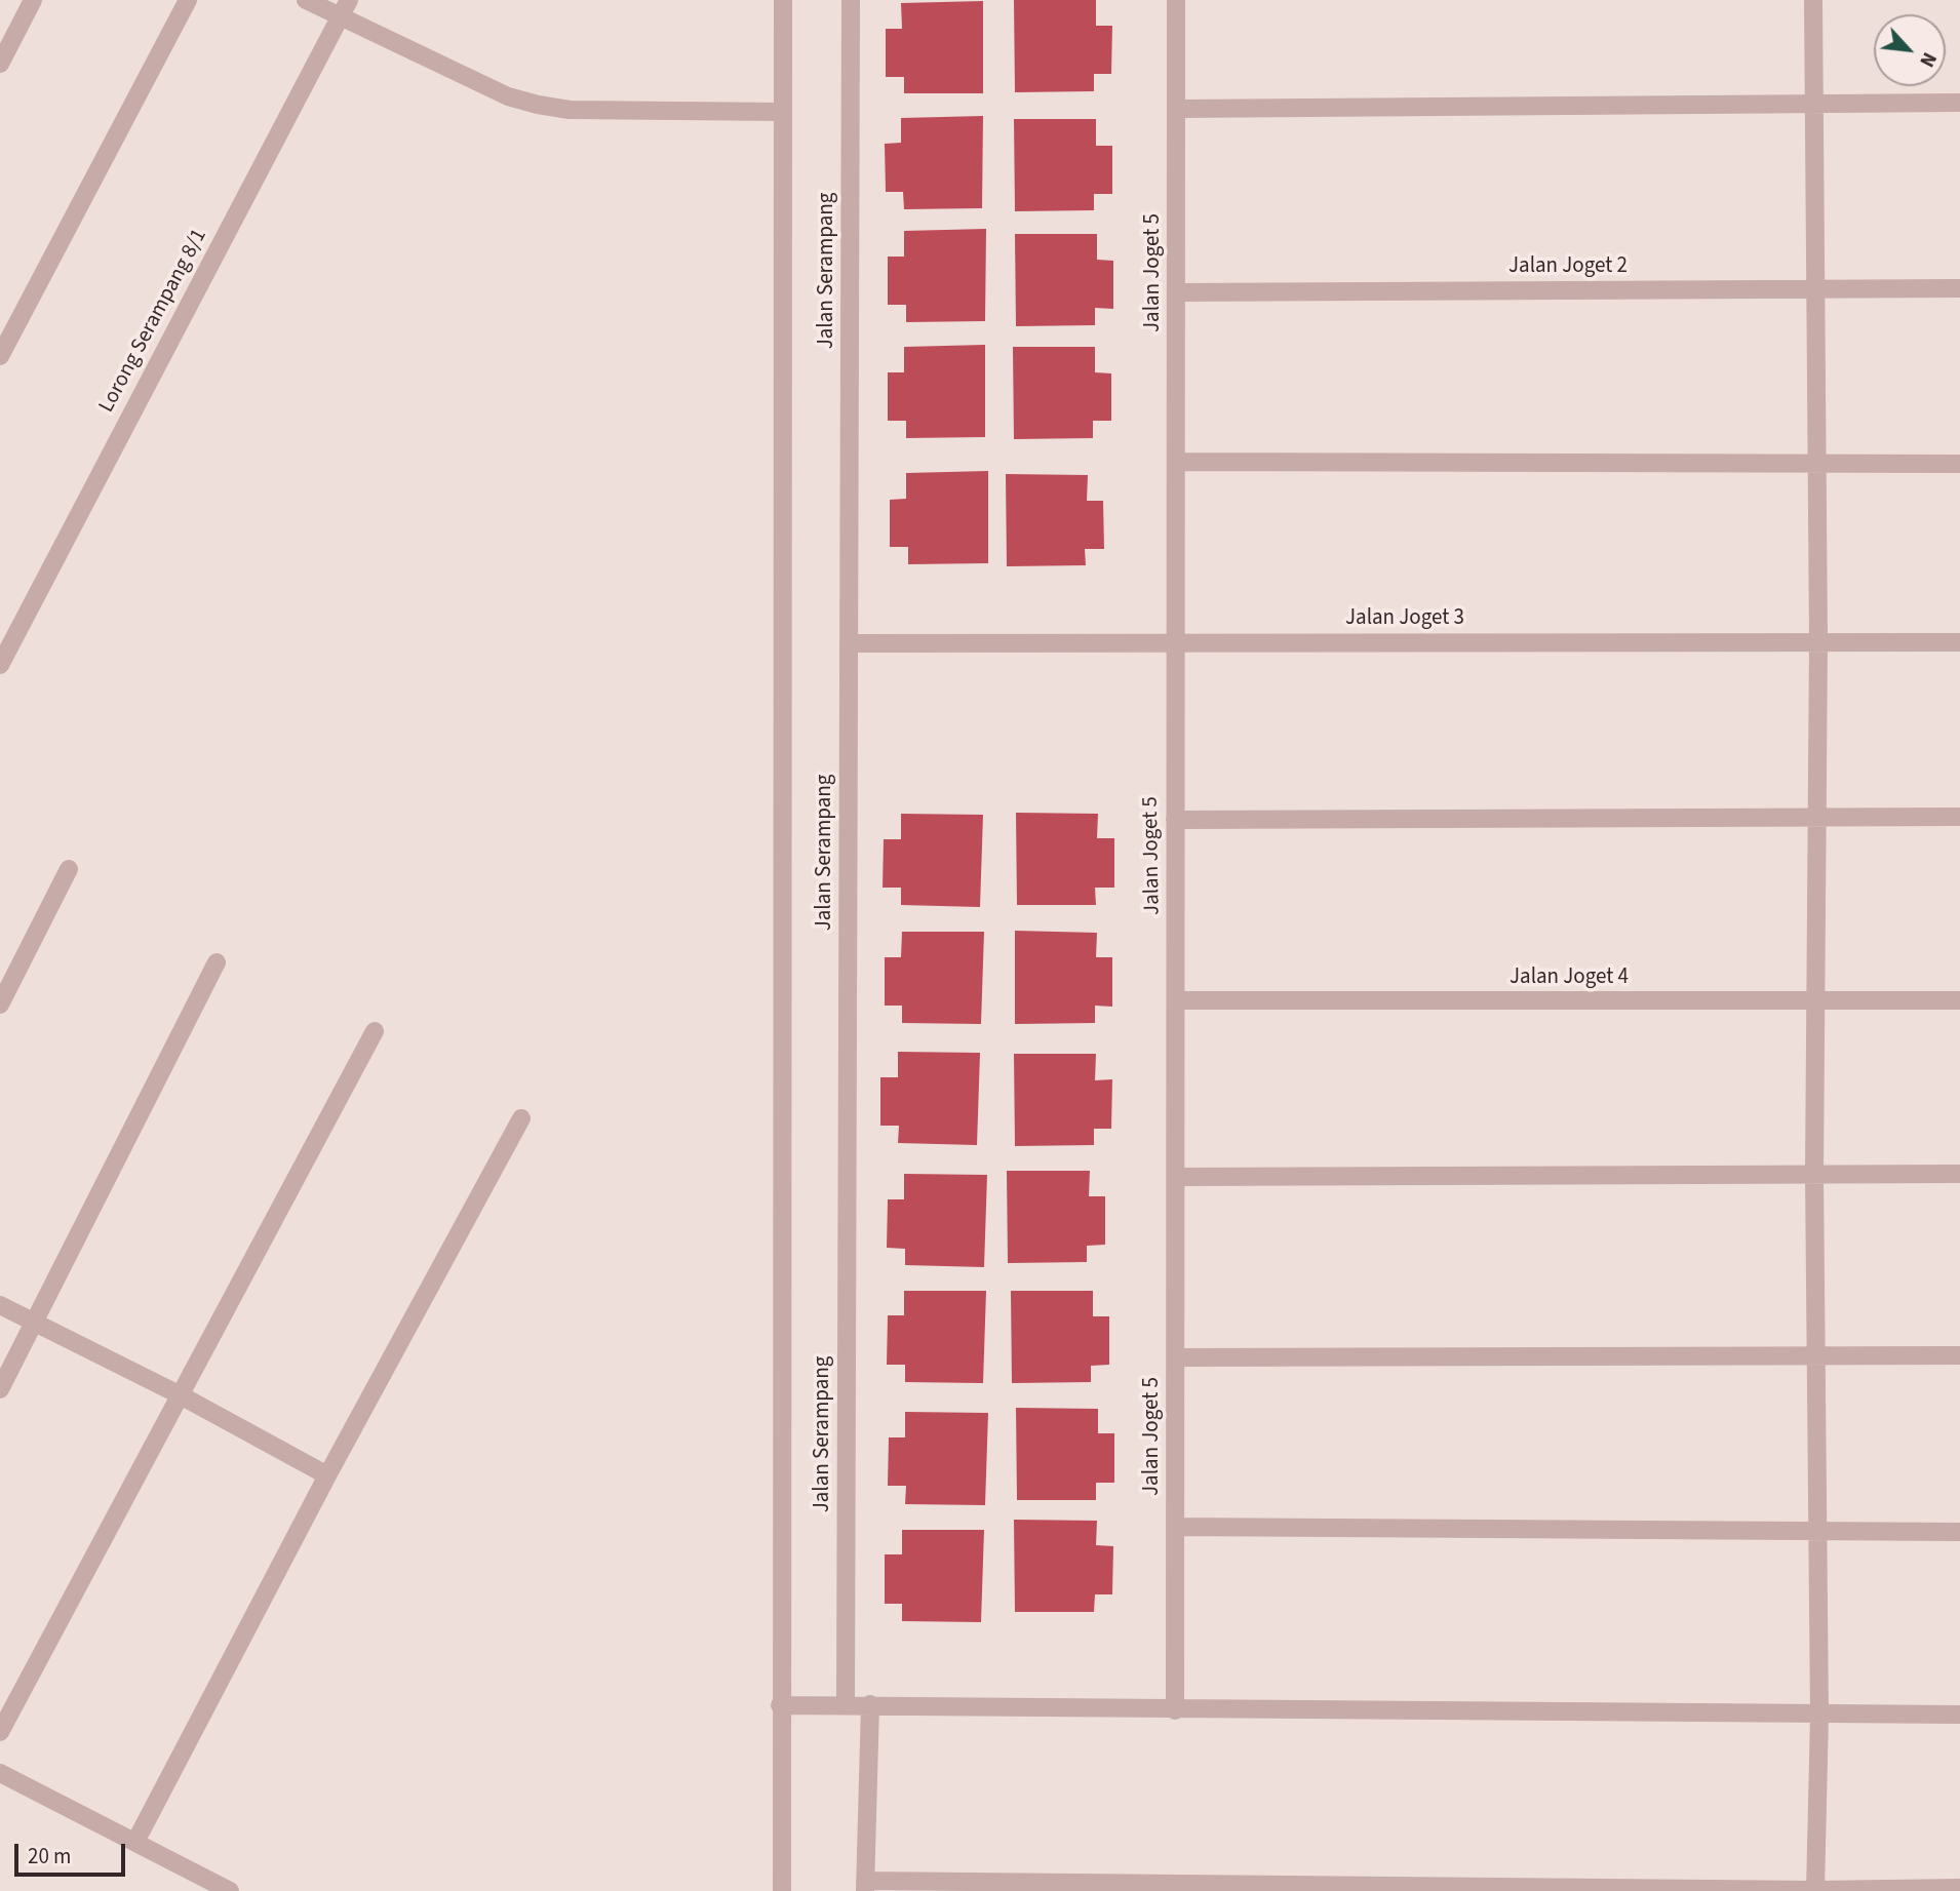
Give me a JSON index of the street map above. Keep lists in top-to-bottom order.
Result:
{
  "streets": {
    "street": [
      "Jalan Joget 2",
      "Jalan Serampang",
      "Jalan Joget 5",
      "Lorong Serampang 8/1",
      "Jalan Joget 3",
      "Jalan Joget 4"
    ]
  },
  "crossings": [
    ["Jalan Joget 2", "Jalan Joget 5"],
    ["Jalan Serampang", "Jalan Joget 3"],
    ["Jalan Joget 5", "Jalan Joget 3"],
    ["Jalan Joget 5", "Jalan Joget 4"]
  ],
  "scale_bar": "20 m",
  "north": "bottom right"
}
